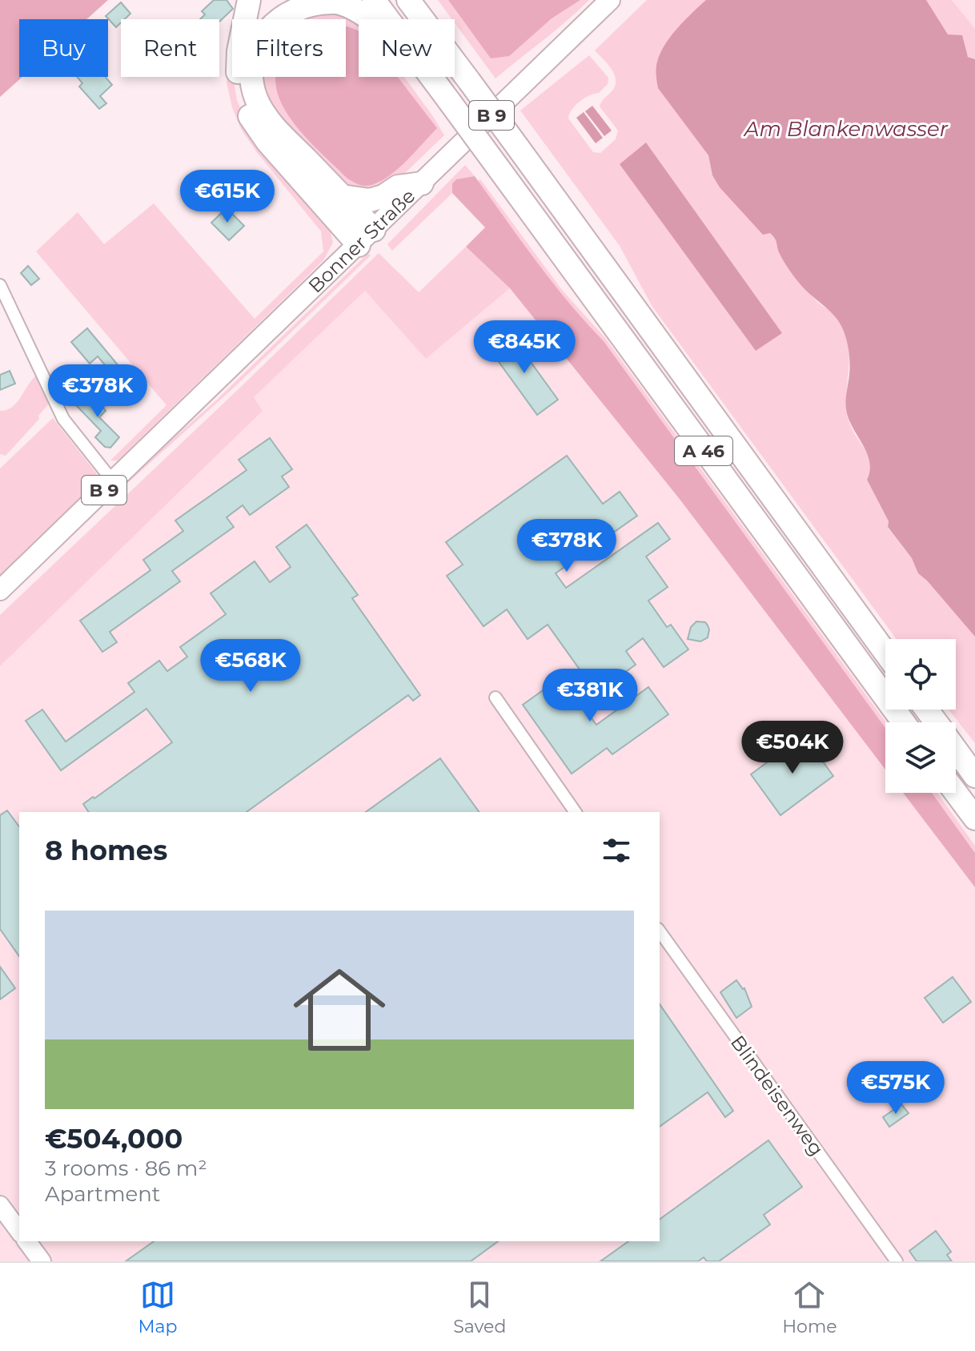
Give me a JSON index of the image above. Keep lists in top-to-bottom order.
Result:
{
  "streets": {
    "highway": ["A 46"],
    "main road": ["B 9", "Bonner Straße"],
    "street": ["Blindeisenweg"]
  },
  "water": ["Am Blankenwasser"],
  "page": {
    "chip": [
      "Buy",
      "Rent",
      "Filters",
      "New"
    ],
    "price": [
      "€615K",
      "€845K",
      "€378K",
      "€378K",
      "€568K",
      "€381K",
      "€504K",
      "€575K"
    ],
    "heading": "8 homes",
    "list": [
      {
        "name": "€504,000",
        "note": "3 rooms · 86 m² · Apartment"
      }
    ],
    "tabs": ["Map", "Saved", "Home"]
  }
}
